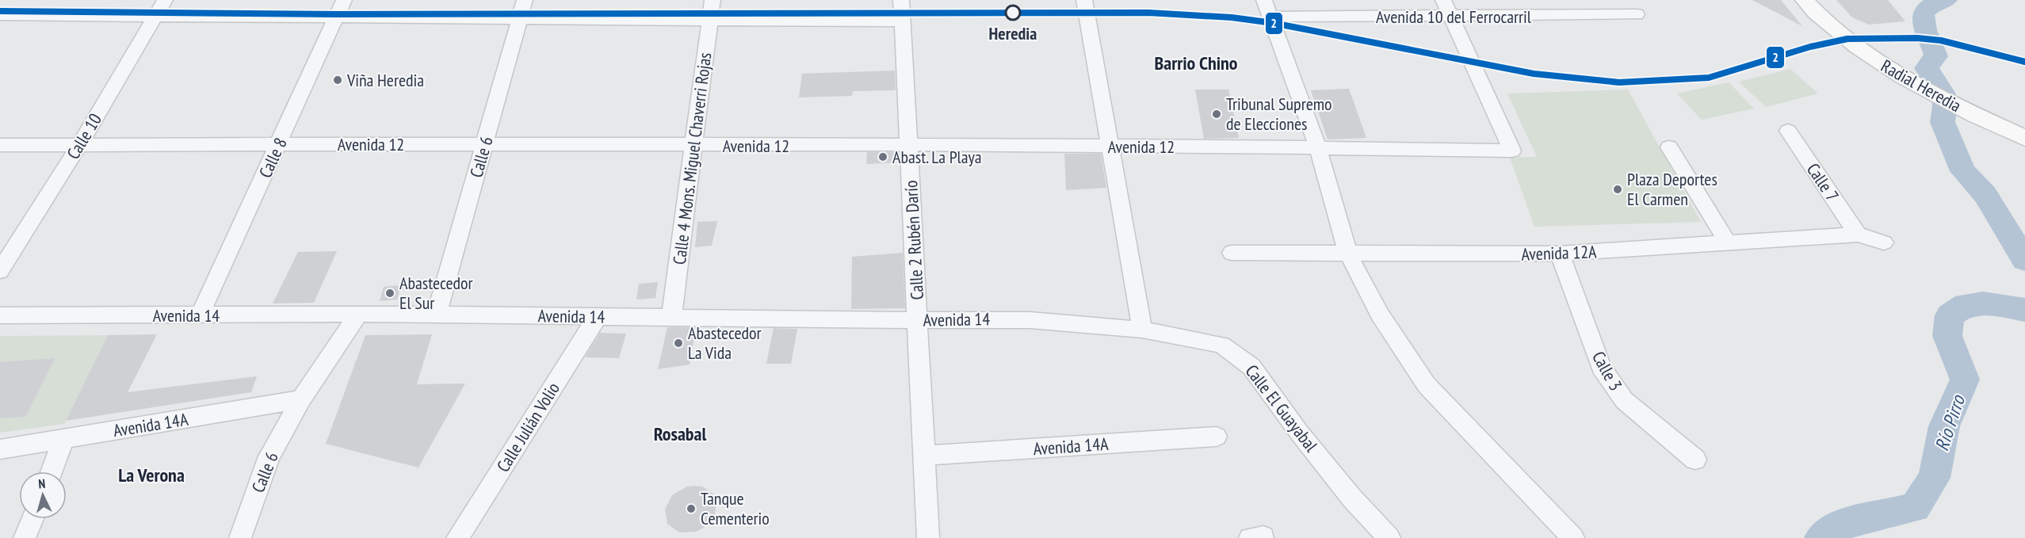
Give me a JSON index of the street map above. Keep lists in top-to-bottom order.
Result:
{
  "streets": {
    "main road": ["Radial Heredia"],
    "street": [
      "Avenida 10 del Ferrocarril",
      "Calle 10",
      "Avenida 12",
      "Calle 6",
      "Calle 8",
      "Calle 4 Mons. Miguel Chaverri Rojas",
      "Calle 7",
      "Calle 2 Rubén Darío",
      "Avenida 12A",
      "Avenida 14",
      "Calle 3",
      "Calle El Guayabal",
      "Avenida 14A",
      "Calle Julián Volio"
    ]
  },
  "crossings": [
    ["Avenida 10 del Ferrocarril", "Avenida 12"],
    ["Calle 10", "Avenida 12"],
    ["Avenida 12", "Calle 6"],
    ["Avenida 12", "Calle 8"],
    ["Avenida 12", "Calle 4 Mons. Miguel Chaverri Rojas"],
    ["Avenida 12", "Calle 2 Rubén Darío"],
    ["Calle 6", "Avenida 14"],
    ["Calle 6", "Avenida 14A"],
    ["Calle 8", "Avenida 14"],
    ["Calle 4 Mons. Miguel Chaverri Rojas", "Avenida 14"],
    ["Calle 7", "Avenida 12A"],
    ["Calle 2 Rubén Darío", "Avenida 14"],
    ["Calle 2 Rubén Darío", "Avenida 14A"],
    ["Avenida 12A", "Calle 3"],
    ["Avenida 14", "Calle El Guayabal"],
    ["Avenida 14", "Calle Julián Volio"]
  ],
  "districts": ["Barrio Chino", "Rosabal", "La Verona"],
  "water": ["Río Pirro"],
  "places": [
    "Heredia",
    "Viña Heredia",
    "Tribunal Supremo de Elecciones",
    "Abast. La Playa",
    "Plaza Deportes El Carmen",
    "Abastecedor El Sur",
    "Abastecedor La Vida",
    "Tanque Cementerio"
  ],
  "lines": ["rail line 2"],
  "north": "top"
}
